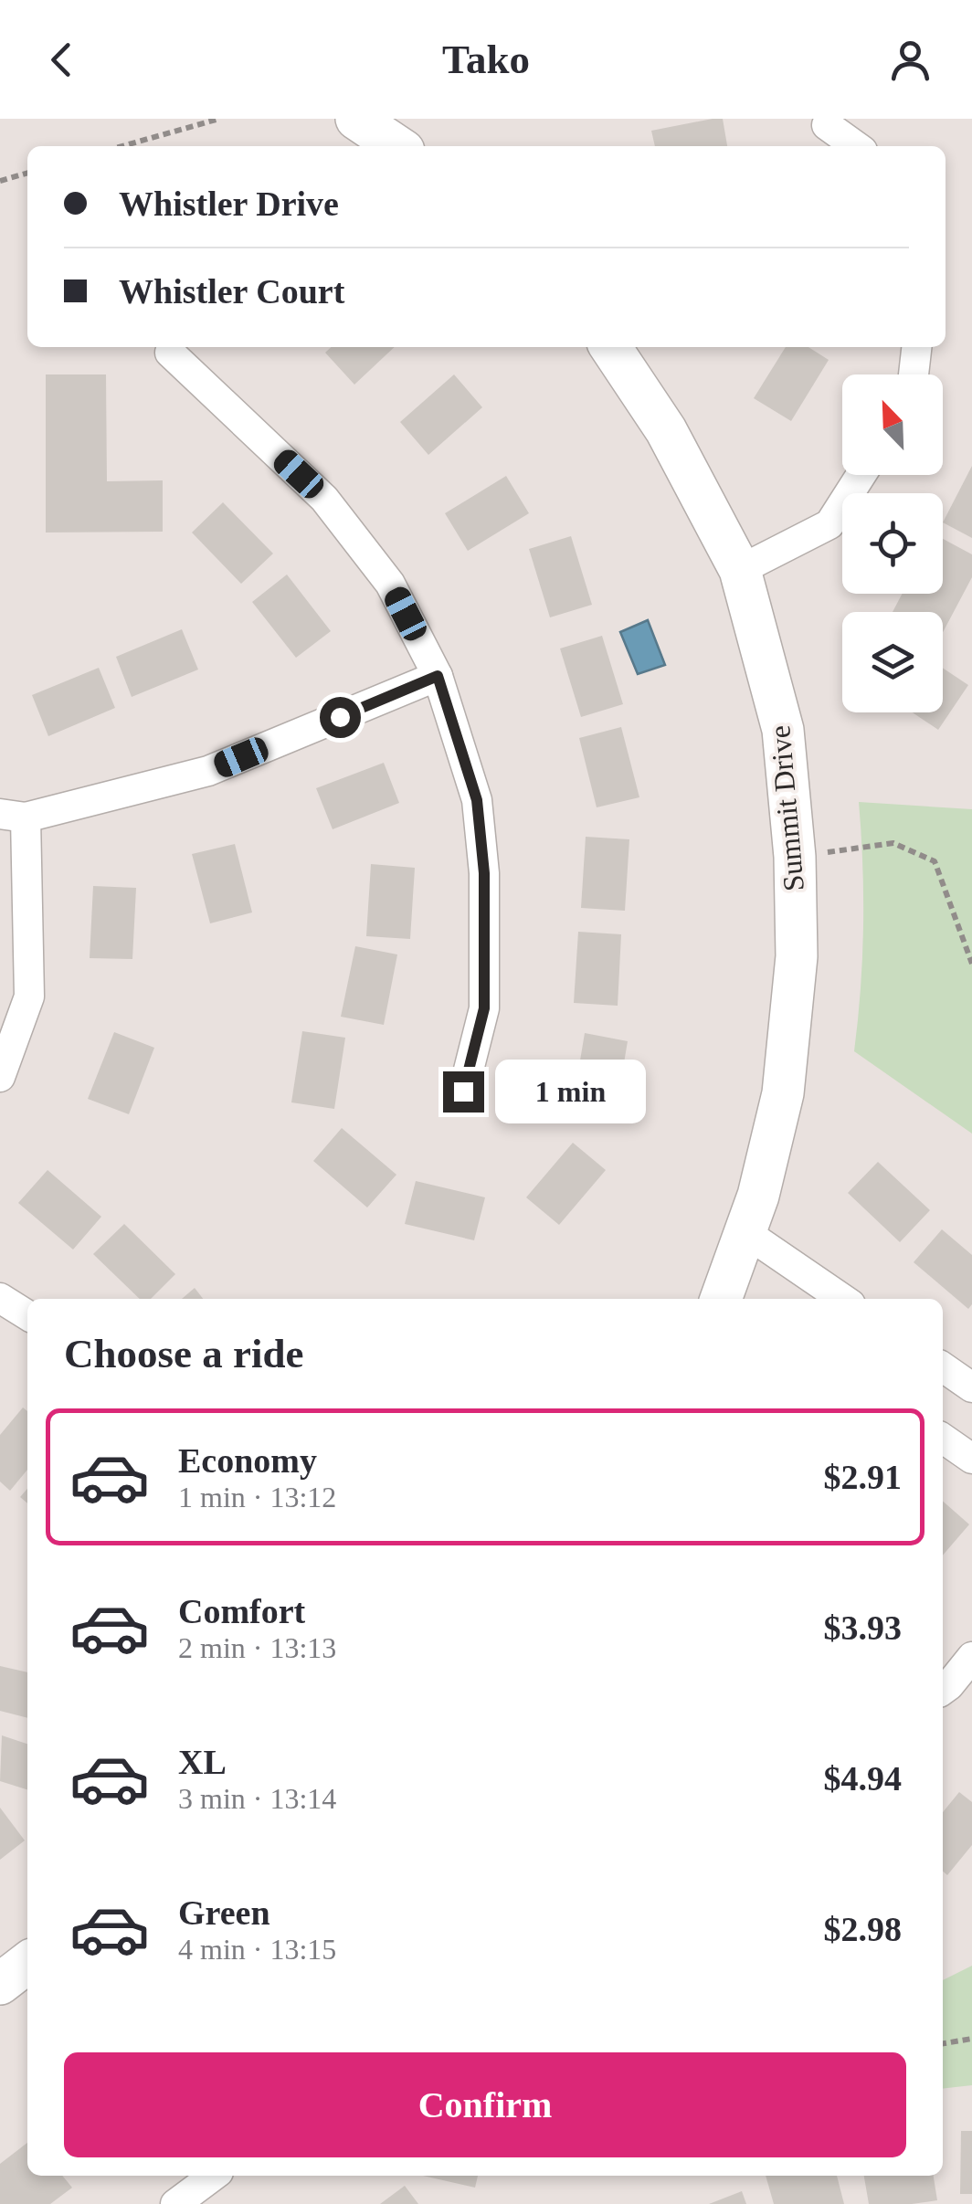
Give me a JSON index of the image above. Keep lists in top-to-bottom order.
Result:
{
  "streets": {
    "main road": ["Summit Drive"]
  },
  "north": "top left",
  "page": {
    "header": "Tako",
    "banner": ["Whistler Drive", "Whistler Court"],
    "bubble": "1 min",
    "heading": "Choose a ride",
    "list": [
      {
        "name": "Economy",
        "note": "1 min · 13:12",
        "value": "$2.91"
      },
      {
        "name": "Comfort",
        "note": "2 min · 13:13",
        "value": "$3.93"
      },
      {
        "name": "XL",
        "note": "3 min · 13:14",
        "value": "$4.94"
      },
      {
        "name": "Green",
        "note": "4 min · 13:15",
        "value": "$2.98"
      }
    ],
    "buttons": "Confirm"
  }
}
